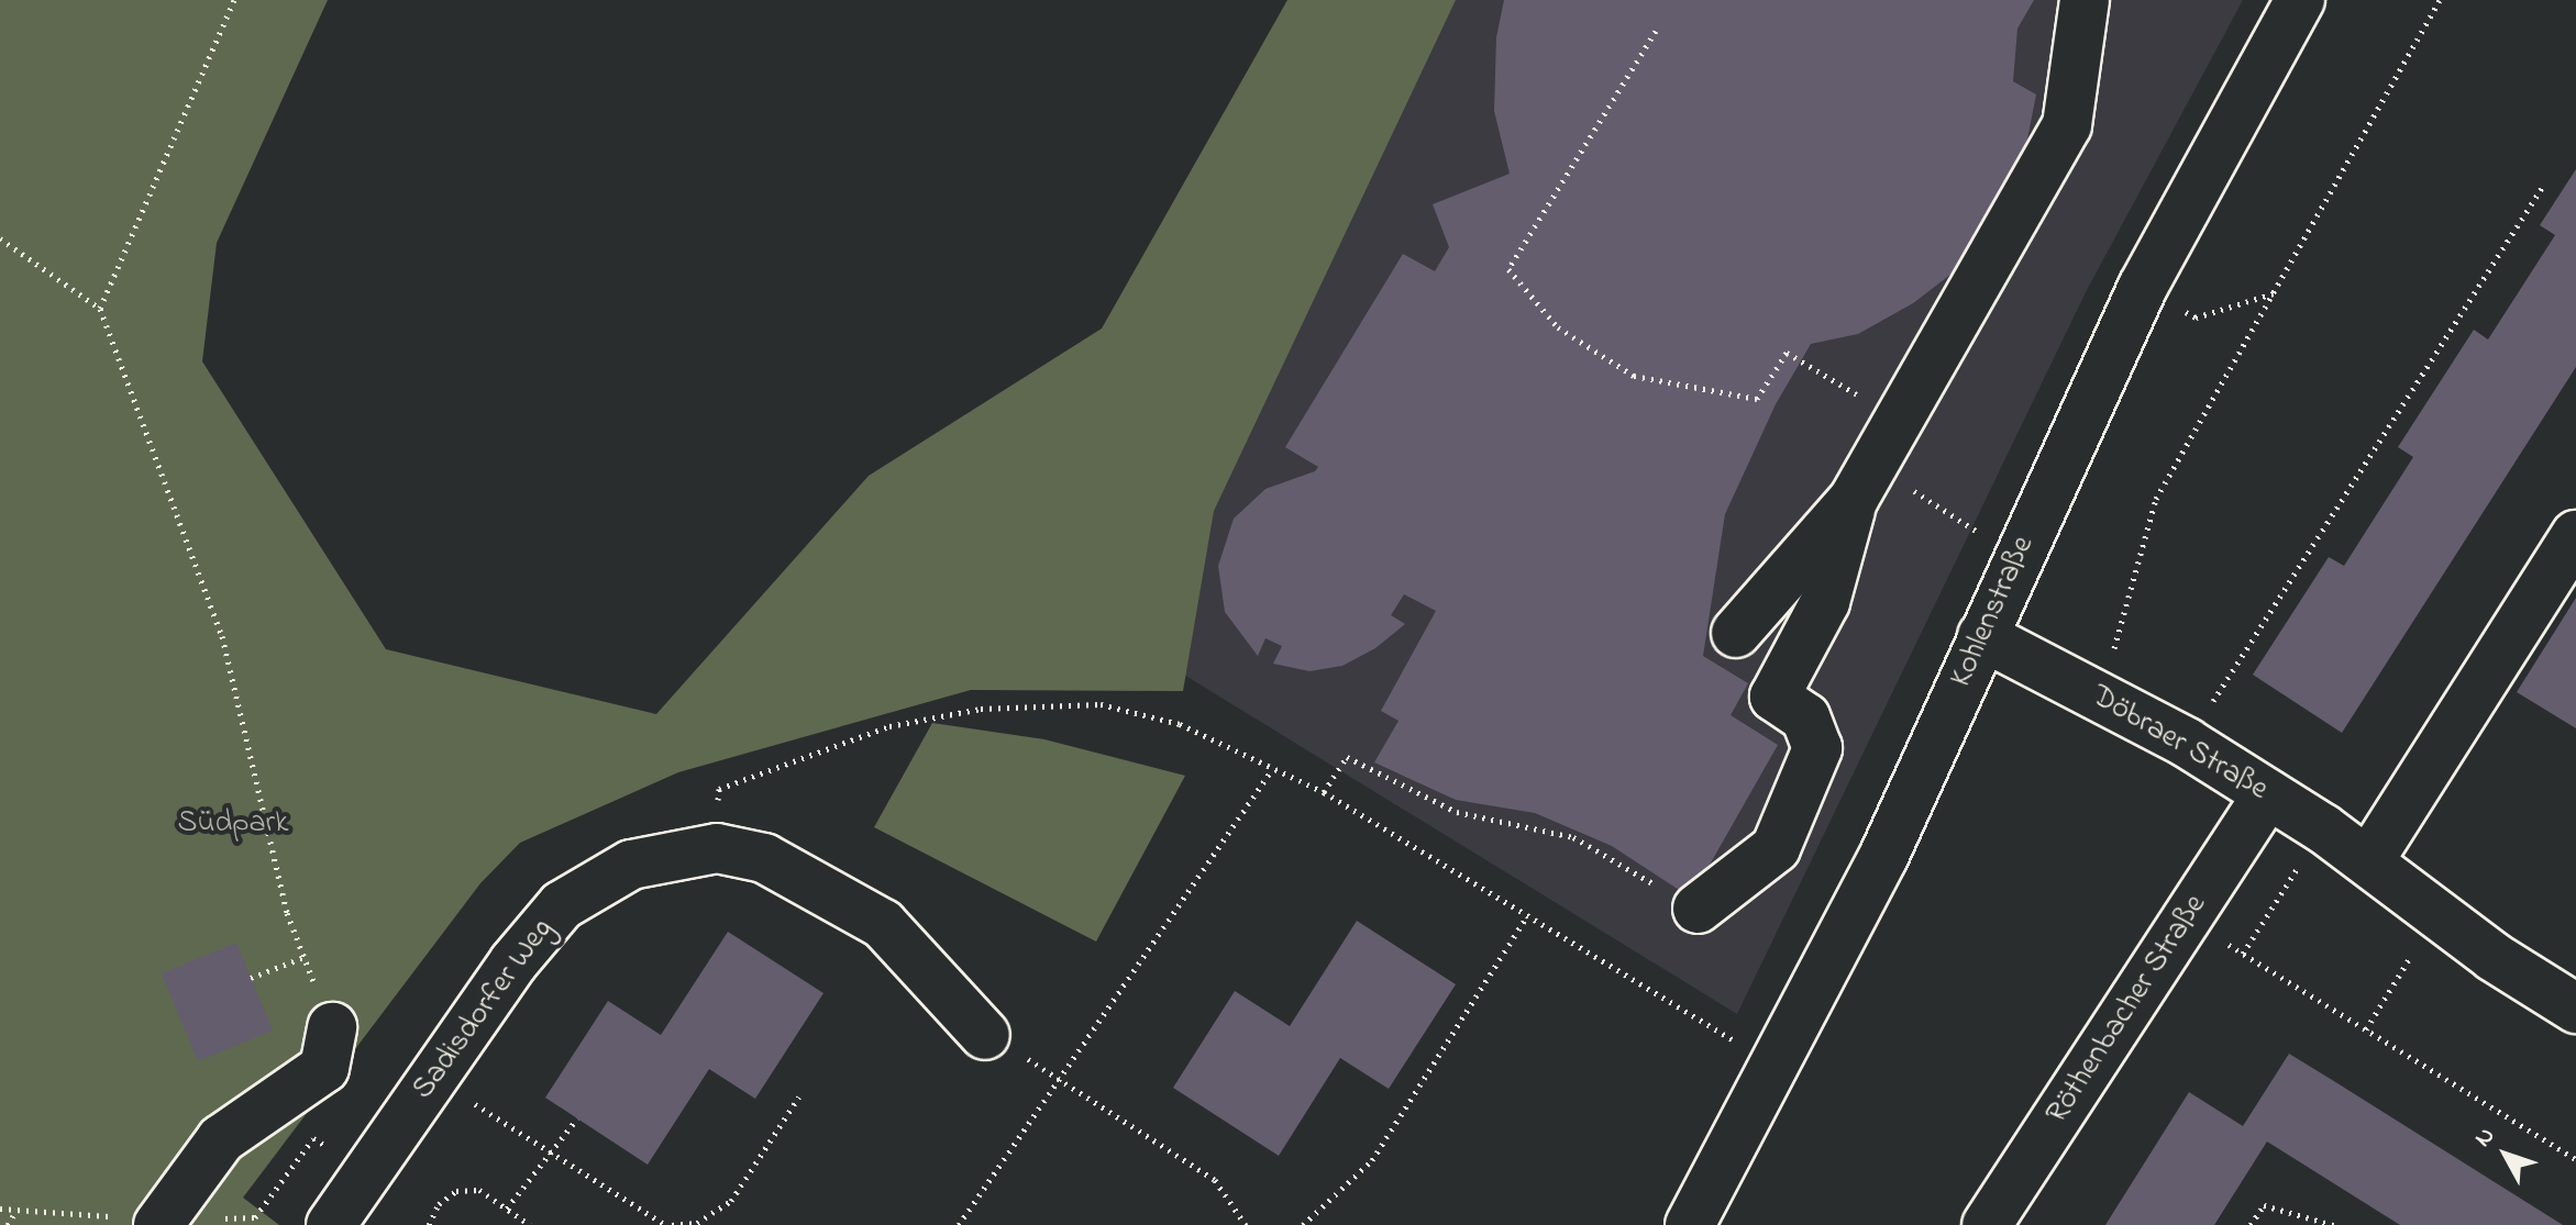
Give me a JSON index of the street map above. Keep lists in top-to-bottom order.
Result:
{
  "streets": {
    "street": [
      "Kohlenstraße",
      "Döbraer Straße",
      "Sadisdorfer Weg",
      "Röthenbacher Straße"
    ]
  },
  "crossings": [
    ["Kohlenstraße", "Döbraer Straße"],
    ["Döbraer Straße", "Röthenbacher Straße"]
  ],
  "parks": ["Südpark"],
  "north": "top left"
}
